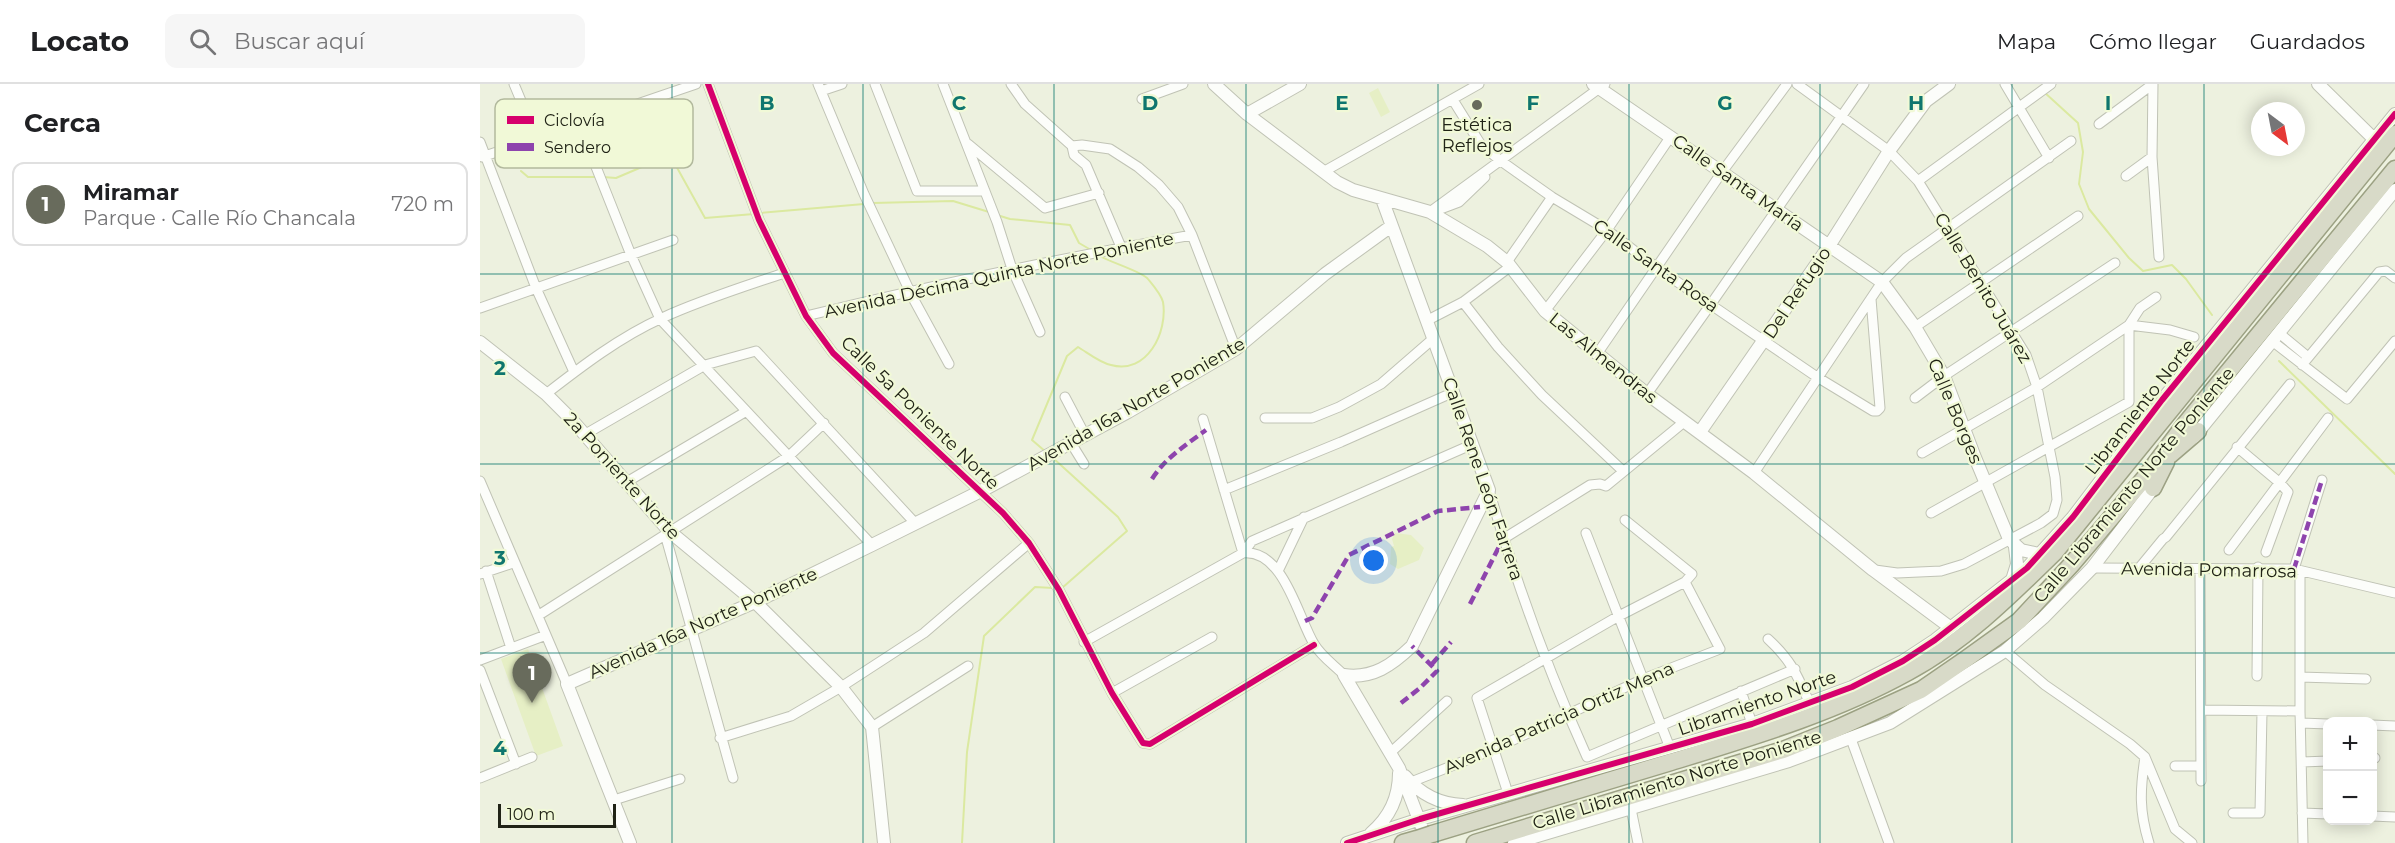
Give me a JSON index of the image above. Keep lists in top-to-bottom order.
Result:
{
  "streets": {
    "highway": ["Calle Libramiento Norte Poniente"],
    "street": [
      "Calle Santa María",
      "Calle Santa Rosa",
      "Avenida Décima Quinta Norte Poniente",
      "Calle Benito Juárez",
      "Del Refugio",
      "Las Almendras",
      "Avenida 16a Norte Poniente",
      "Libramiento Norte",
      "Calle Borges",
      "Calle 5a Poniente Norte",
      "2a Poniente Norte",
      "Calle Rene León Farrera",
      "Avenida Pomarrosa",
      "Avenida Patricia Ortiz Mena"
    ]
  },
  "crossings": [
    ["Calle Santa María", "Del Refugio"],
    ["Calle Santa María", "Calle Borges"],
    ["Calle Santa Rosa", "Del Refugio"],
    ["Avenida Décima Quinta Norte Poniente", "Calle 5a Poniente Norte"],
    ["Calle Benito Juárez", "Del Refugio"],
    ["Calle Benito Juárez", "Calle Borges"],
    ["Del Refugio", "Las Almendras"],
    ["Las Almendras", "Libramiento Norte"],
    ["Las Almendras", "Calle Rene León Farrera"],
    ["Avenida 16a Norte Poniente", "Calle 5a Poniente Norte"],
    ["Avenida 16a Norte Poniente", "2a Poniente Norte"],
    ["Avenida 16a Norte Poniente", "Calle Rene León Farrera"],
    ["Libramiento Norte", "Calle Borges"],
    ["Libramiento Norte", "Calle Libramiento Norte Poniente"],
    ["Calle Rene León Farrera", "Avenida Patricia Ortiz Mena"]
  ],
  "places": ["Estética Reflejos"],
  "legend": ["Ciclovía", "Sendero"],
  "scale_bar": "100 m",
  "north": "bottom right",
  "page": {
    "header": "Locato",
    "search": "Buscar aquí",
    "nav": ["Mapa", "Cómo llegar", "Guardados"],
    "heading": "Cerca",
    "list": [
      {
        "mark": "1",
        "name": "Miramar",
        "note": "Parque · Calle Río Chancala",
        "value": "720 m"
      }
    ],
    "pins": "1",
    "map_buttons": ["+", "−"],
    "scale": "100 m"
  },
  "grid": {
    "columns": [
      "B",
      "C",
      "D",
      "E",
      "F",
      "G",
      "H",
      "I"
    ],
    "rows": ["2", "3", "4"]
  }
}
